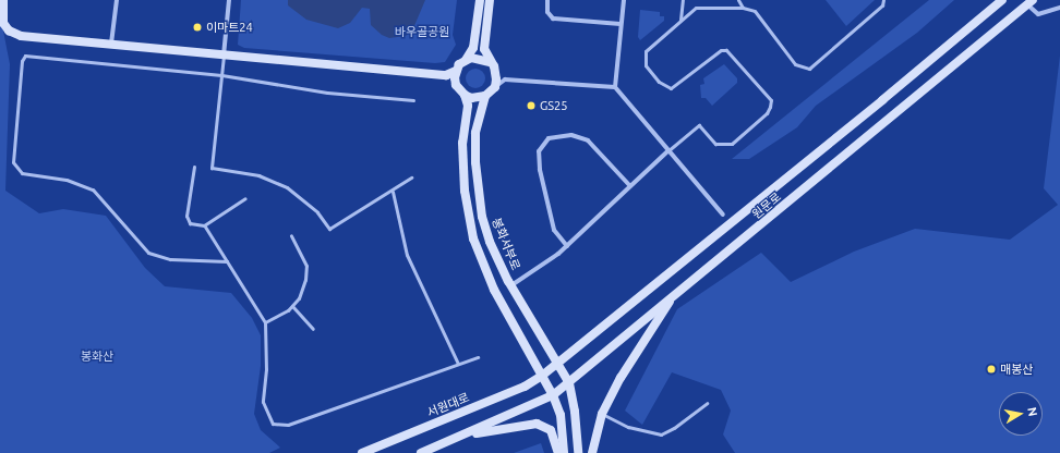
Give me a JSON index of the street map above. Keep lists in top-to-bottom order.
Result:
{
  "streets": {
    "street": ["원문로", "봉화서부로", "서원대로"]
  },
  "crossings": [
    ["원문로", "봉화서부로"],
    ["원문로", "서원대로"]
  ],
  "parks": ["바우골공원", "봉화산"],
  "places": ["이마트24", "GS25", "매봉산"],
  "north": "right"
}
